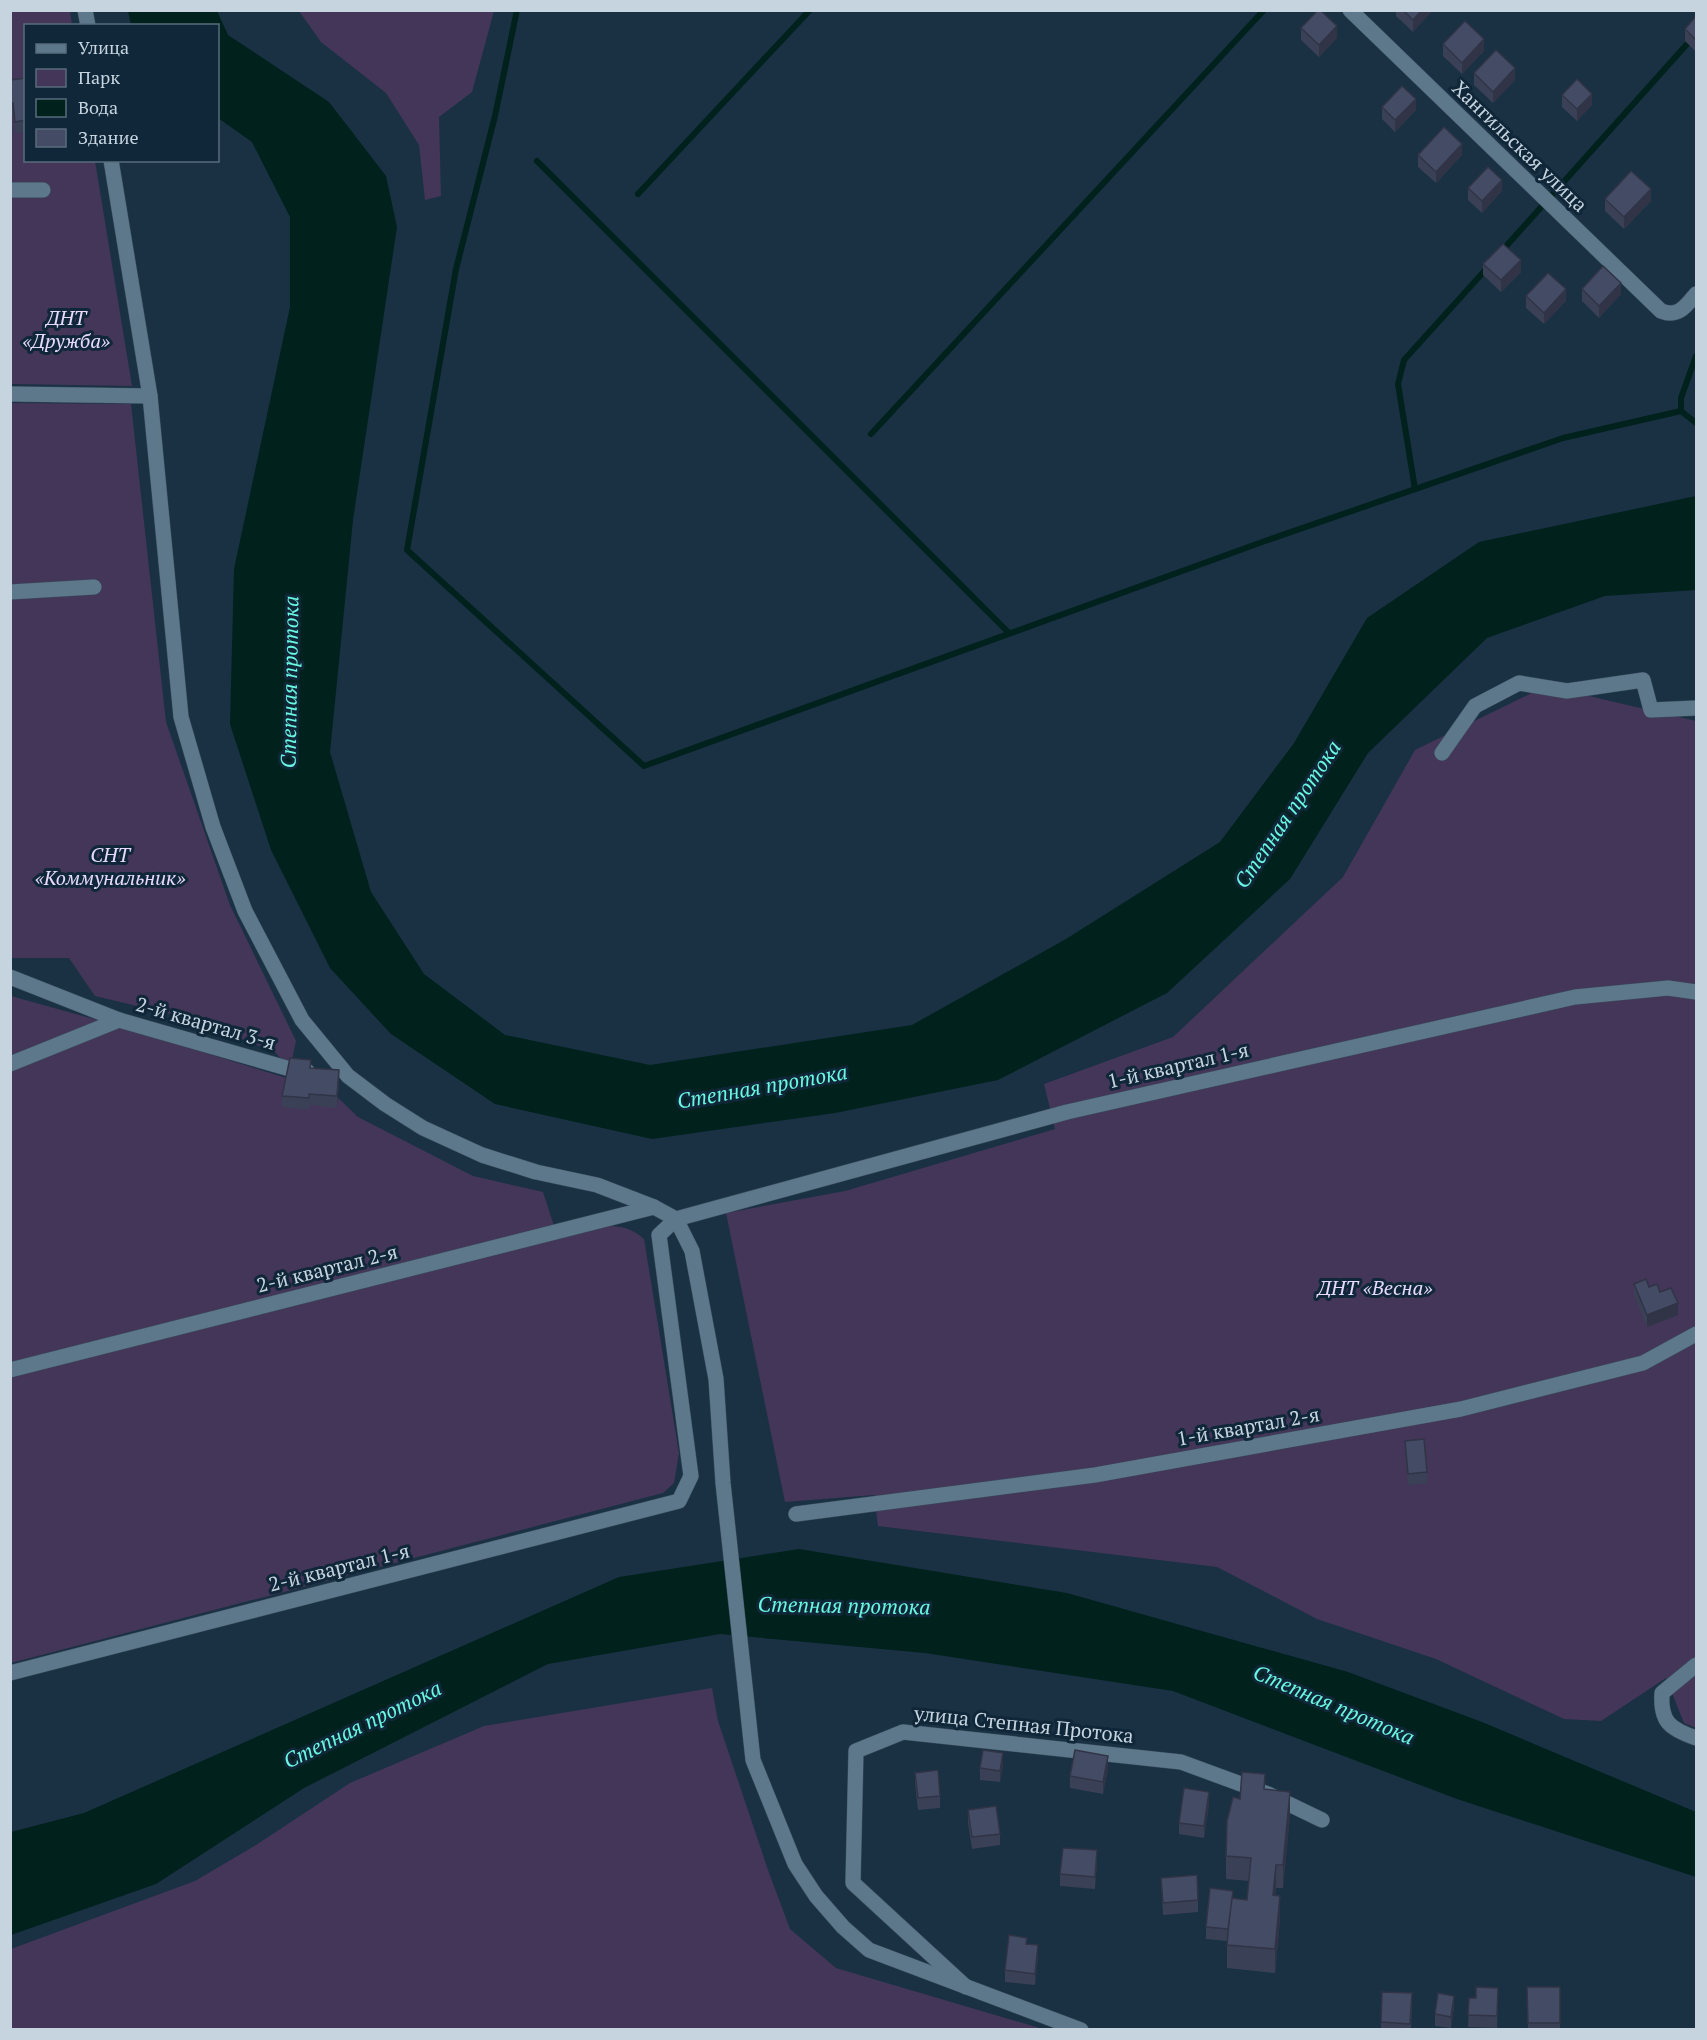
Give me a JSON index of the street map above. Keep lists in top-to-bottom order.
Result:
{
  "streets": {
    "street": [
      "Хангильская улица",
      "2-й квартал 3-я",
      "1-й квартал 1-я",
      "2-й квартал 2-я",
      "1-й квартал 2-я",
      "2-й квартал 1-я",
      "улица Степная Протока"
    ]
  },
  "crossings": [
    ["1-й квартал 1-я", "2-й квартал 1-я"]
  ],
  "water": ["Степная протока"],
  "parks": ["ДНТ «Дружба»", "СНТ «Коммунальник»", "ДНТ «Весна»"],
  "legend": [
    "Улица",
    "Парк",
    "Вода",
    "Здание"
  ]
}
